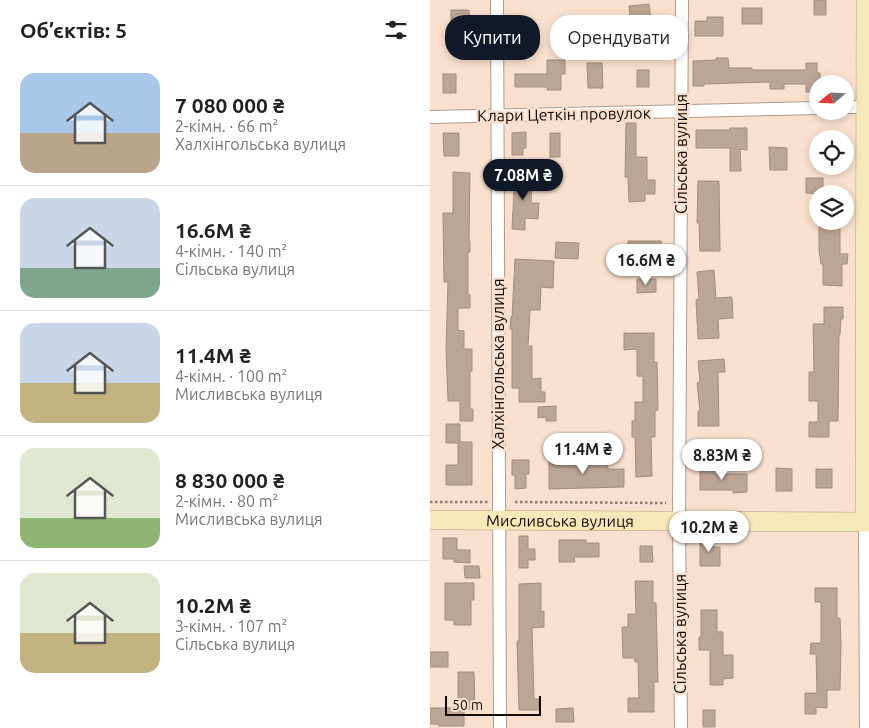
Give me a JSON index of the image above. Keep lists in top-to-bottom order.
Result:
{
  "streets": {
    "street": [
      "Клари Цеткін провулок",
      "Сільська вулиця",
      "Халхінгольська вулиця",
      "Мисливська вулиця"
    ]
  },
  "crossings": [
    ["Клари Цеткін провулок", "Сільська вулиця"],
    ["Клари Цеткін провулок", "Халхінгольська вулиця"],
    ["Сільська вулиця", "Мисливська вулиця"],
    ["Халхінгольська вулиця", "Мисливська вулиця"]
  ],
  "scale_bar": "50 m",
  "north": "left",
  "page": {
    "heading": "Об’єктів: 5",
    "chip": ["Купити", "Орендувати"],
    "list": [
      {
        "name": "7 080 000 ₴",
        "note": "2-кімн. · 66 m² · Халхінгольська вулиця"
      },
      {
        "name": "16.6M ₴",
        "note": "4-кімн. · 140 m² · Сільська вулиця"
      },
      {
        "name": "11.4M ₴",
        "note": "4-кімн. · 100 m² · Мисливська вулиця"
      },
      {
        "name": "8 830 000 ₴",
        "note": "2-кімн. · 80 m² · Мисливська вулиця"
      },
      {
        "name": "10.2M ₴",
        "note": "3-кімн. · 107 m² · Сільська вулиця"
      }
    ],
    "price": [
      "7.08M ₴",
      "16.6M ₴",
      "11.4M ₴",
      "8.83M ₴",
      "10.2M ₴"
    ],
    "scale": "50 m"
  }
}
